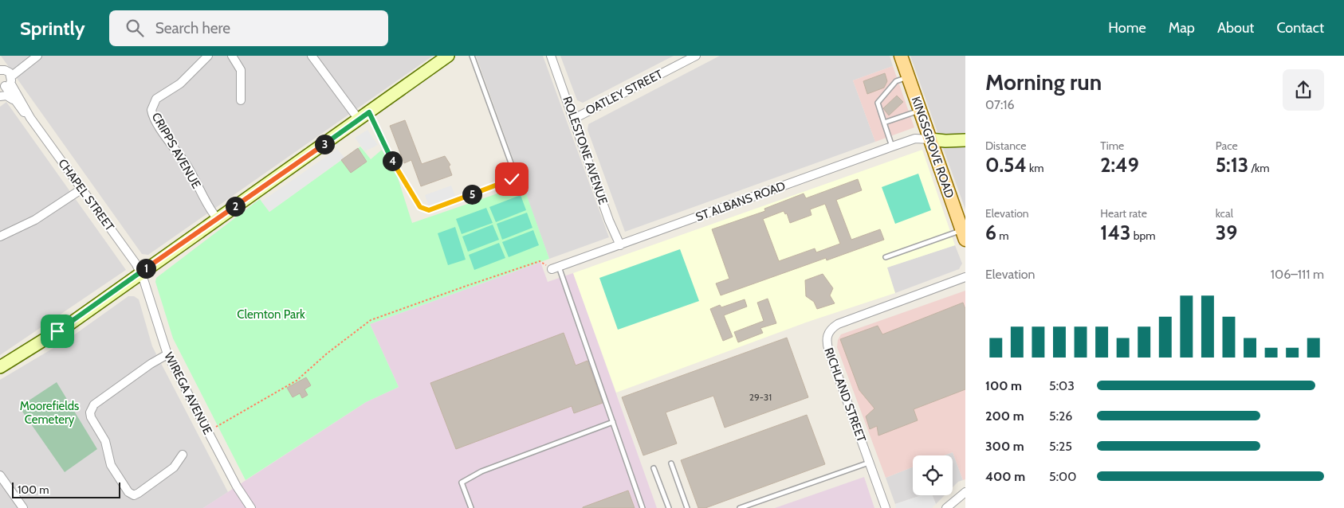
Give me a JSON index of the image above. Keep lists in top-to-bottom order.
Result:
{
  "streets": {
    "main road": ["KINGSGROVE ROAD"],
    "street": [
      "OATLEY STREET",
      "CRIPPS AVENUE",
      "ROLESTONE AVENUE",
      "CHAPEL STREET",
      "ST ALBANS ROAD",
      "WIREGA AVENUE",
      "RICHLAND STREET"
    ]
  },
  "crossings": [
    ["OATLEY STREET", "ROLESTONE AVENUE"],
    ["KINGSGROVE ROAD", "ST ALBANS ROAD"],
    ["ROLESTONE AVENUE", "ST ALBANS ROAD"],
    ["CHAPEL STREET", "WIREGA AVENUE"]
  ],
  "parks": ["Clemton Park", "Moorefields Cemetery"],
  "house_numbers": ["29-31"],
  "scale_bar": "100 m",
  "page": {
    "header": "Sprintly",
    "search": "Search here",
    "nav": [
      "Home",
      "Map",
      "About",
      "Contact"
    ],
    "heading": ["Morning run", "07:16"],
    "stats": [
      ["Distance", "0.54 km"],
      ["Time", "2:49"],
      ["Pace", "5:13 /km"],
      ["Elevation", "6 m"],
      ["Heart rate", "143 bpm"],
      ["kcal", "39"]
    ],
    "pins": [
      "3",
      "4",
      "5",
      "2",
      "1"
    ],
    "chart": ["Elevation", "106–111 m"],
    "list": [
      {
        "name": "100 m",
        "note": "5:03"
      },
      {
        "name": "200 m",
        "note": "5:26"
      },
      {
        "name": "300 m",
        "note": "5:25"
      },
      {
        "name": "400 m",
        "note": "5:00"
      }
    ],
    "scale": "100 m"
  }
}
